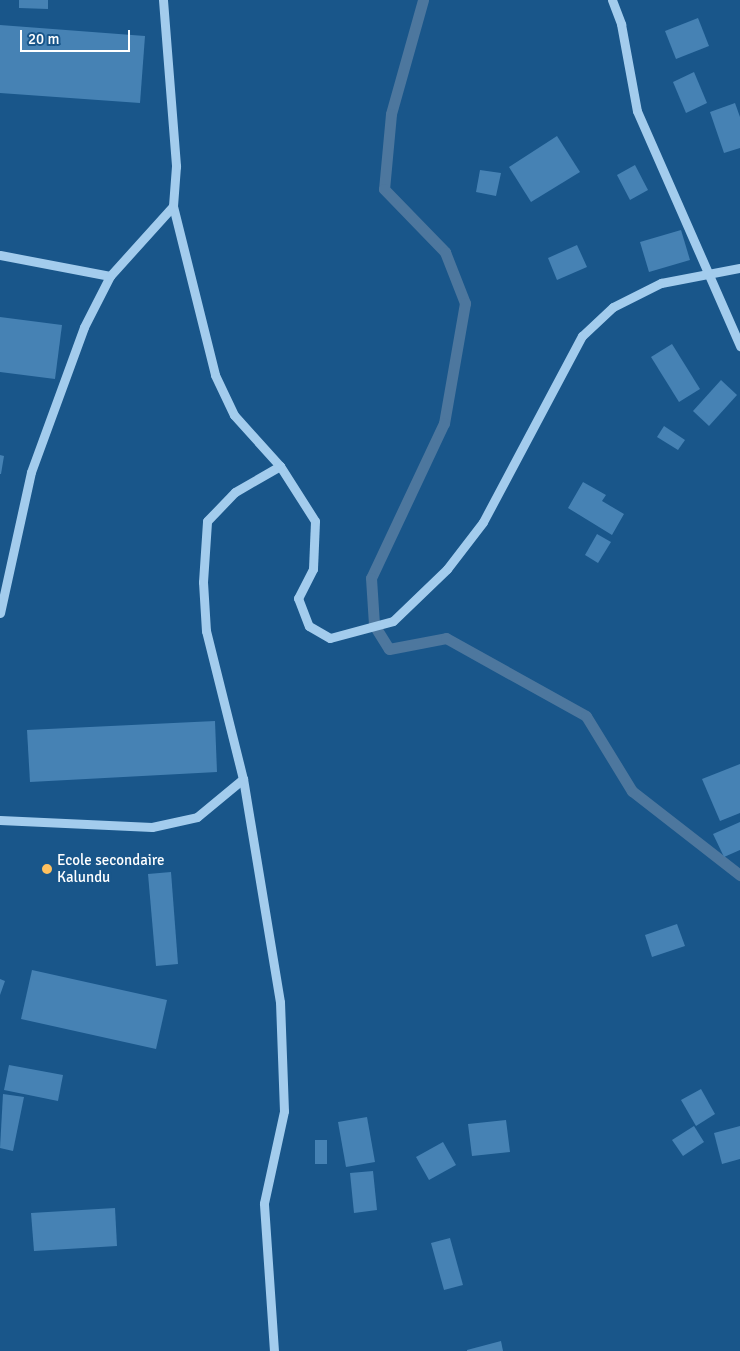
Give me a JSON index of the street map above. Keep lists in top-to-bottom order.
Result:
{
  "places": ["Ecole secondaire Kalundu"],
  "scale_bar": "20 m"
}
